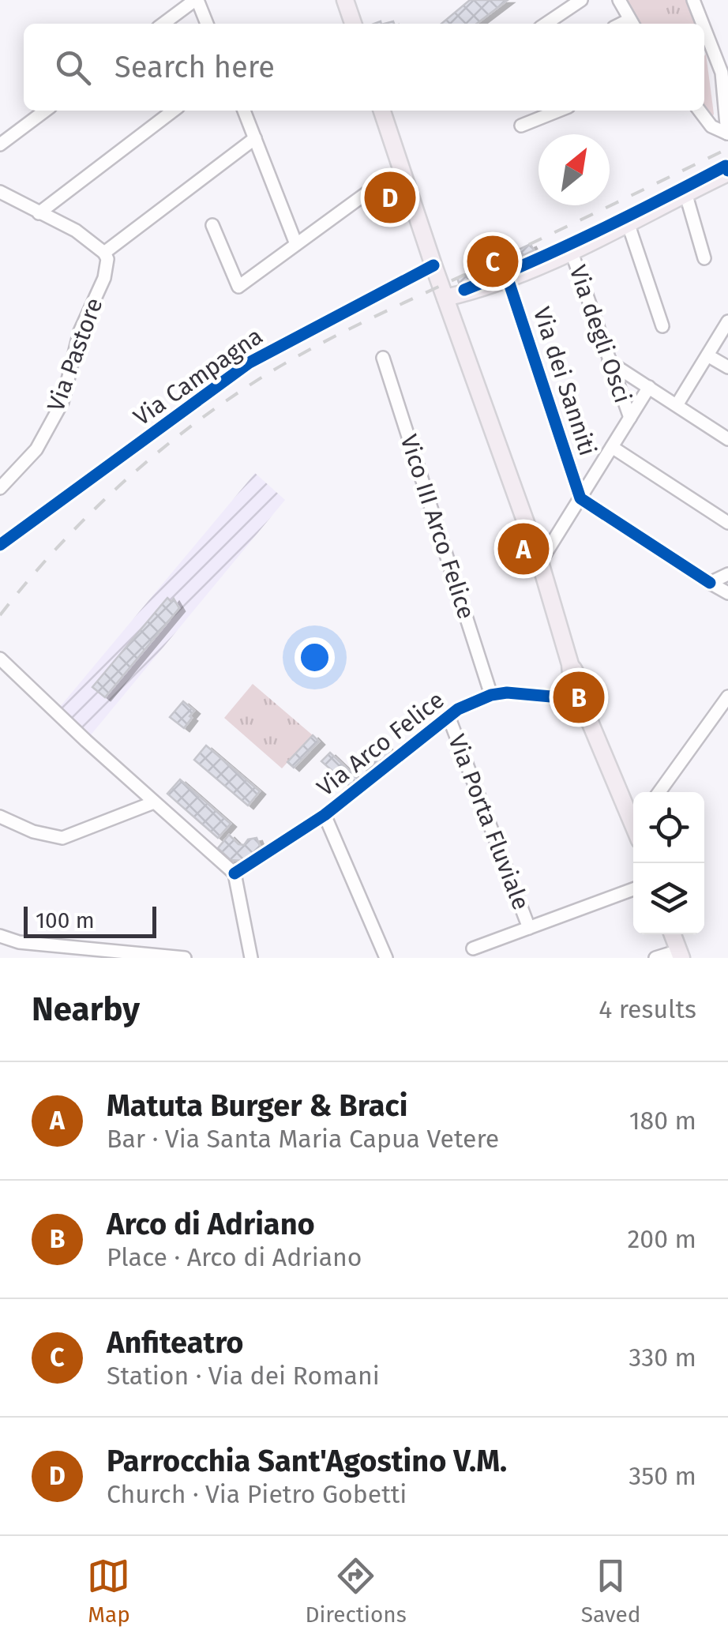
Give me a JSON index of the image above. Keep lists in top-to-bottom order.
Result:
{
  "streets": {
    "street": [
      "Via degli Osci",
      "Via Pastore",
      "Via Campagna",
      "Via dei Sanniti",
      "Vico III Arco Felice",
      "Via Arco Felice",
      "Via Porta Fluviale"
    ]
  },
  "crossings": [
    ["Vico III Arco Felice", "Via Arco Felice"],
    ["Via Arco Felice", "Via Porta Fluviale"]
  ],
  "scale_bar": "100 m",
  "north": "top right",
  "page": {
    "search": "Search here",
    "pins": [
      "D",
      "C",
      "A",
      "B"
    ],
    "scale": "100 m",
    "heading": ["Nearby", "4 results"],
    "list": [
      {
        "mark": "A",
        "name": "Matuta Burger & Braci",
        "note": "Bar · Via Santa Maria Capua Vetere",
        "value": "180 m"
      },
      {
        "mark": "B",
        "name": "Arco di Adriano",
        "note": "Place · Arco di Adriano",
        "value": "200 m"
      },
      {
        "mark": "C",
        "name": "Anfiteatro",
        "note": "Station · Via dei Romani",
        "value": "330 m"
      },
      {
        "mark": "D",
        "name": "Parrocchia Sant'Agostino V.M.",
        "note": "Church · Via Pietro Gobetti",
        "value": "350 m"
      }
    ],
    "nav": ["Map", "Directions", "Saved"]
  }
}
